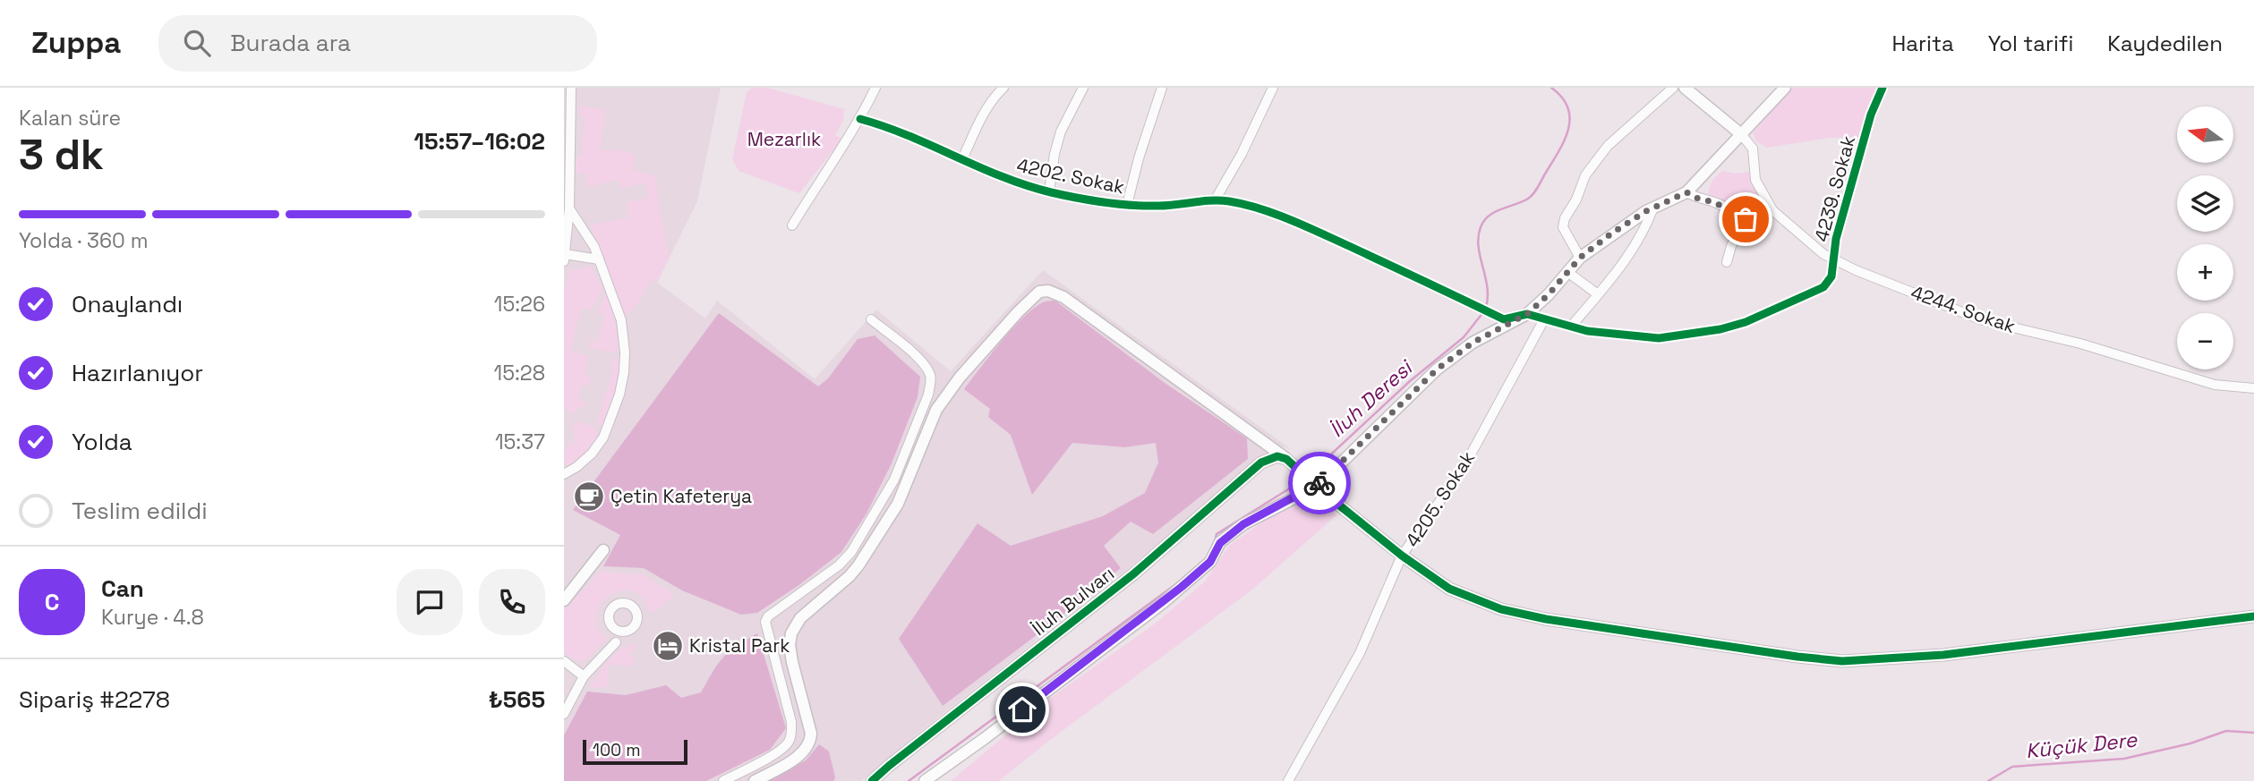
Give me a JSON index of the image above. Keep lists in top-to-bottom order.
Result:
{
  "streets": {
    "street": [
      "4202. Sokak",
      "4239. Sokak",
      "4244. Sokak",
      "4205. Sokak",
      "İluh Bulvarı"
    ]
  },
  "crossings": [
    ["4202. Sokak", "4239. Sokak"],
    ["4239. Sokak", "4244. Sokak"],
    ["4239. Sokak", "4205. Sokak"]
  ],
  "water": ["İluh Deresi", "Küçük Dere"],
  "parks": ["Mezarlık"],
  "places": {
    "cafe": ["Çetin Kafeterya"],
    "hotel": ["Kristal Park"]
  },
  "scale_bar": "100 m",
  "north": "left",
  "page": {
    "header": "Zuppa",
    "search": "Burada ara",
    "nav": ["Harita", "Yol tarifi", "Kaydedilen"],
    "heading": ["3 dk", "Kalan süre", "15:57–16:02"],
    "panel": [
      "Can",
      "Kurye · 4.8",
      "Sipariş #2278",
      "₺565"
    ],
    "map_buttons": ["+", "−"],
    "bar": "Yolda · 360 m",
    "list": [
      ["Onaylandı", "15:26"],
      ["Hazırlanıyor", "15:28"],
      ["Yolda", "15:37"],
      "Teslim edildi"
    ],
    "round": "C",
    "scale": "100 m"
  }
}
